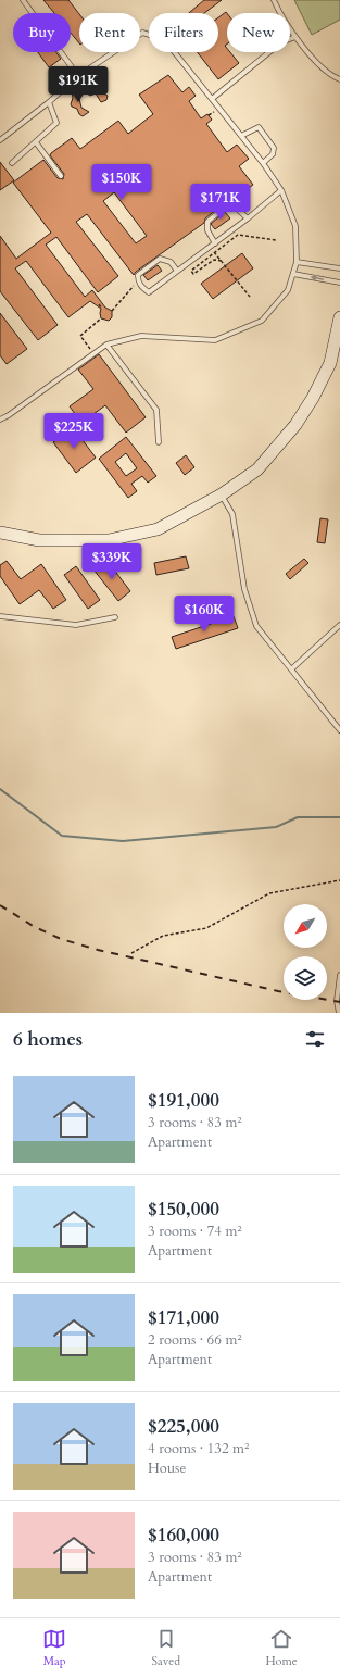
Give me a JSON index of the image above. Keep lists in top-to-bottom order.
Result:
{
  "north": "bottom left",
  "page": {
    "chip": [
      "Buy",
      "Rent",
      "Filters",
      "New"
    ],
    "price": [
      "$191K",
      "$150K",
      "$171K",
      "$225K",
      "$339K",
      "$160K"
    ],
    "heading": "6 homes",
    "list": [
      {
        "name": "$191,000",
        "note": "3 rooms · 83 m² · Apartment"
      },
      {
        "name": "$150,000",
        "note": "3 rooms · 74 m² · Apartment"
      },
      {
        "name": "$171,000",
        "note": "2 rooms · 66 m² · Apartment"
      },
      {
        "name": "$225,000",
        "note": "4 rooms · 132 m² · House"
      },
      {
        "name": "$160,000",
        "note": "3 rooms · 83 m² · Apartment"
      }
    ],
    "tabs": ["Map", "Saved", "Home"]
  }
}
